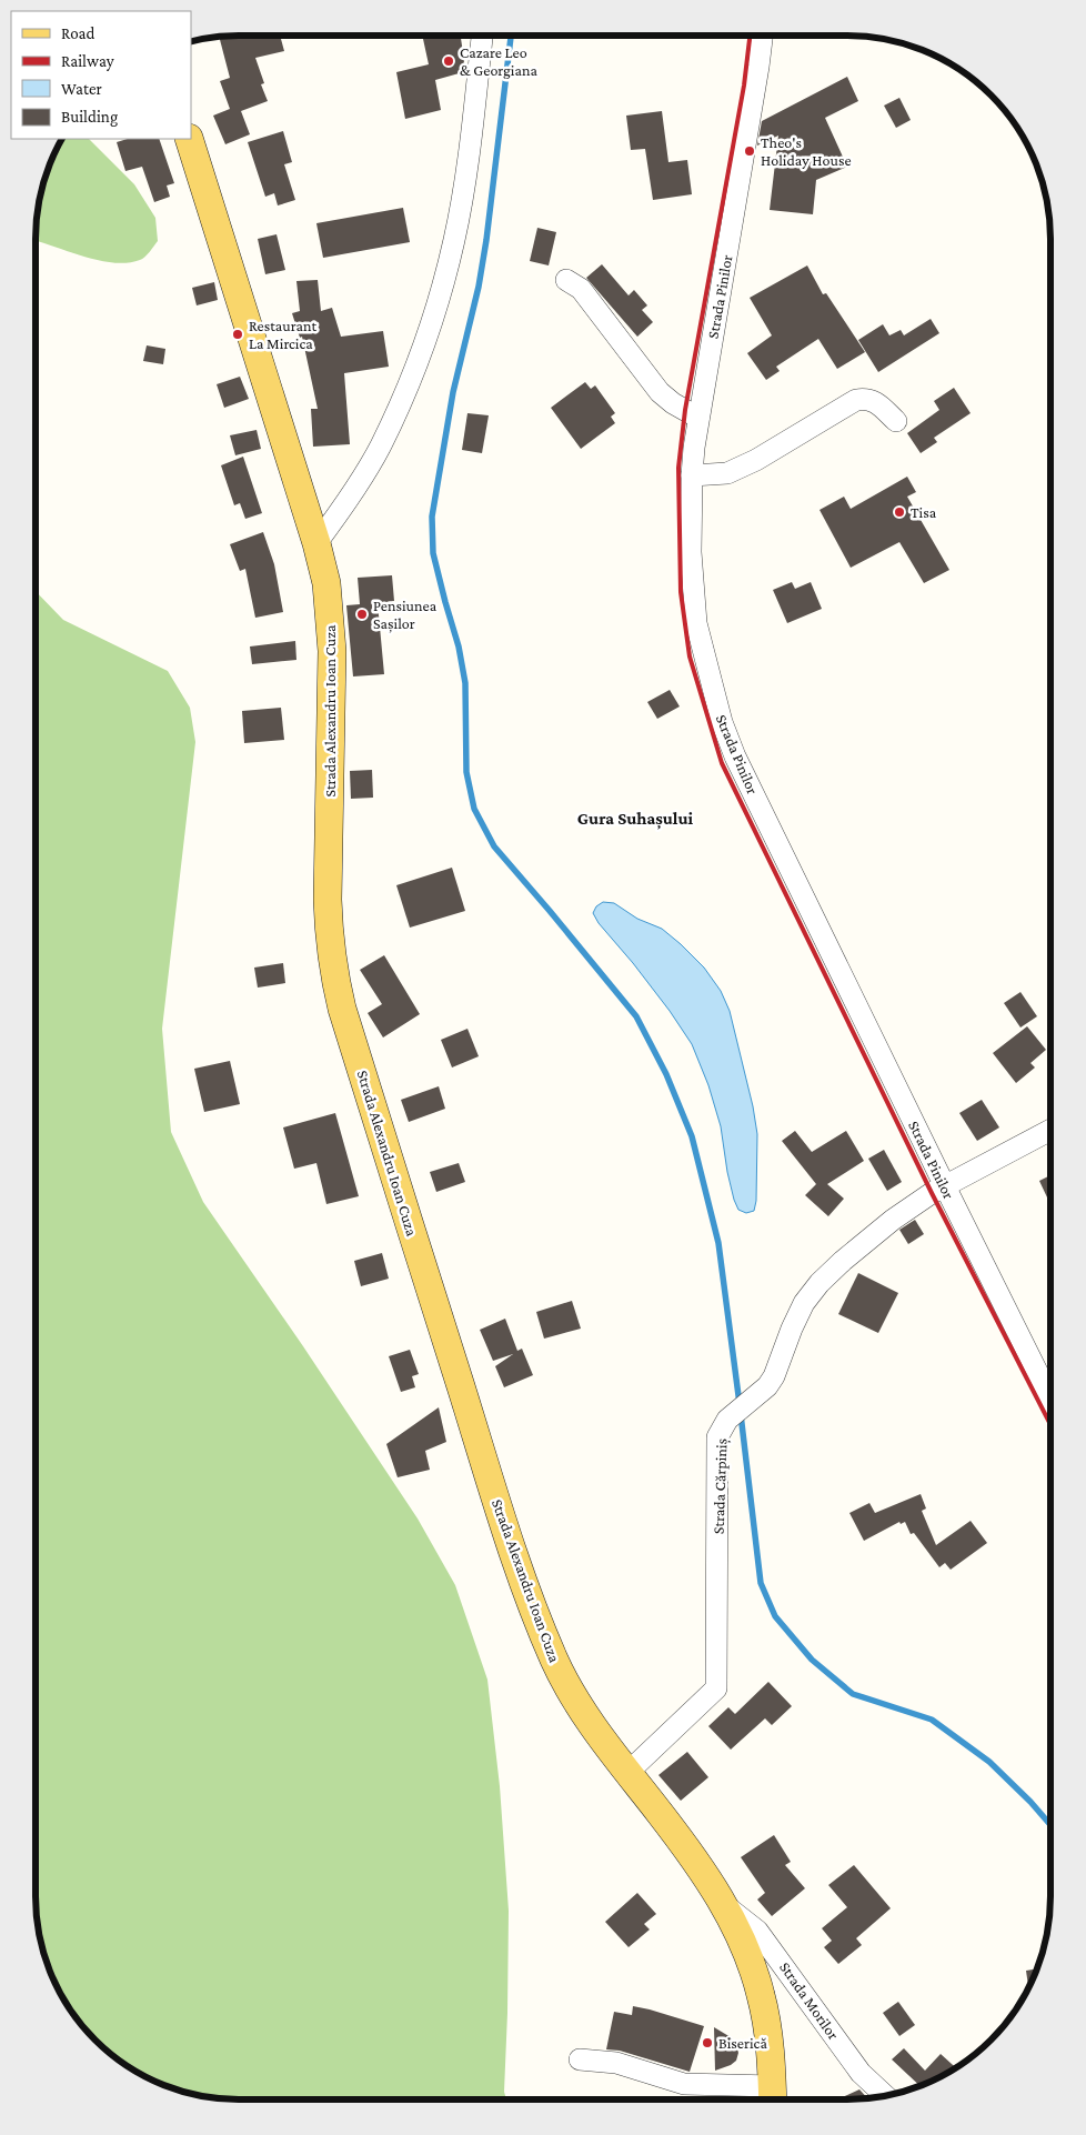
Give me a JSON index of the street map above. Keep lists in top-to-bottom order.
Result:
{
  "streets": {
    "main road": ["Strada Alexandru Ioan Cuza"],
    "street": ["Strada Pinilor", "Strada Cărpiniș", "Strada Morilor"]
  },
  "crossings": [
    ["Strada Pinilor", "Strada Cărpiniș"],
    ["Strada Alexandru Ioan Cuza", "Strada Cărpiniș"],
    ["Strada Alexandru Ioan Cuza", "Strada Morilor"]
  ],
  "districts": ["Gura Suhașului"],
  "places": [
    "Cazare Leo & Georgiana",
    "Theo's Holiday House",
    "Restaurant La Mircica",
    "Tisa",
    "Pensiunea Sașilor",
    "Biserică"
  ],
  "legend": [
    "Road",
    "Railway",
    "Water",
    "Building"
  ]
}
